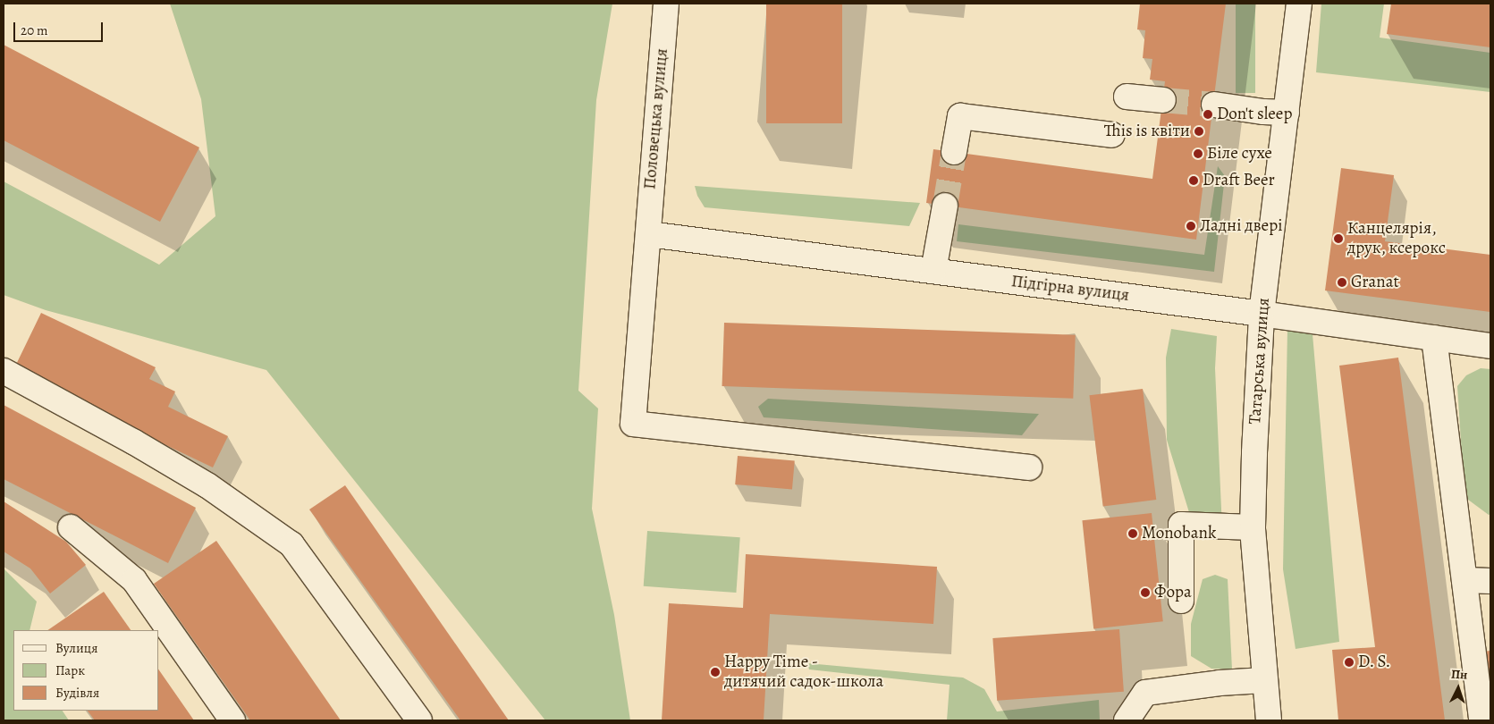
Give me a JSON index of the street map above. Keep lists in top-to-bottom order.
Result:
{
  "streets": {
    "street": ["Половецька вулиця", "Підгірна вулиця", "Татарська вулиця"]
  },
  "crossings": [
    ["Половецька вулиця", "Підгірна вулиця"],
    ["Підгірна вулиця", "Татарська вулиця"]
  ],
  "places": [
    "Don't sleep",
    "This is квіти",
    "Біле сухе",
    "Draft Beer",
    "Ладні двері",
    "Канцелярія, друк, ксерокс",
    "Granat",
    "Monobank",
    "Фора",
    "D. S.",
    "Happy Time - дитячий садок-школа"
  ],
  "legend": ["Вулиця", "Парк", "Будівля"],
  "scale_bar": "20 m",
  "north": "top"
}
